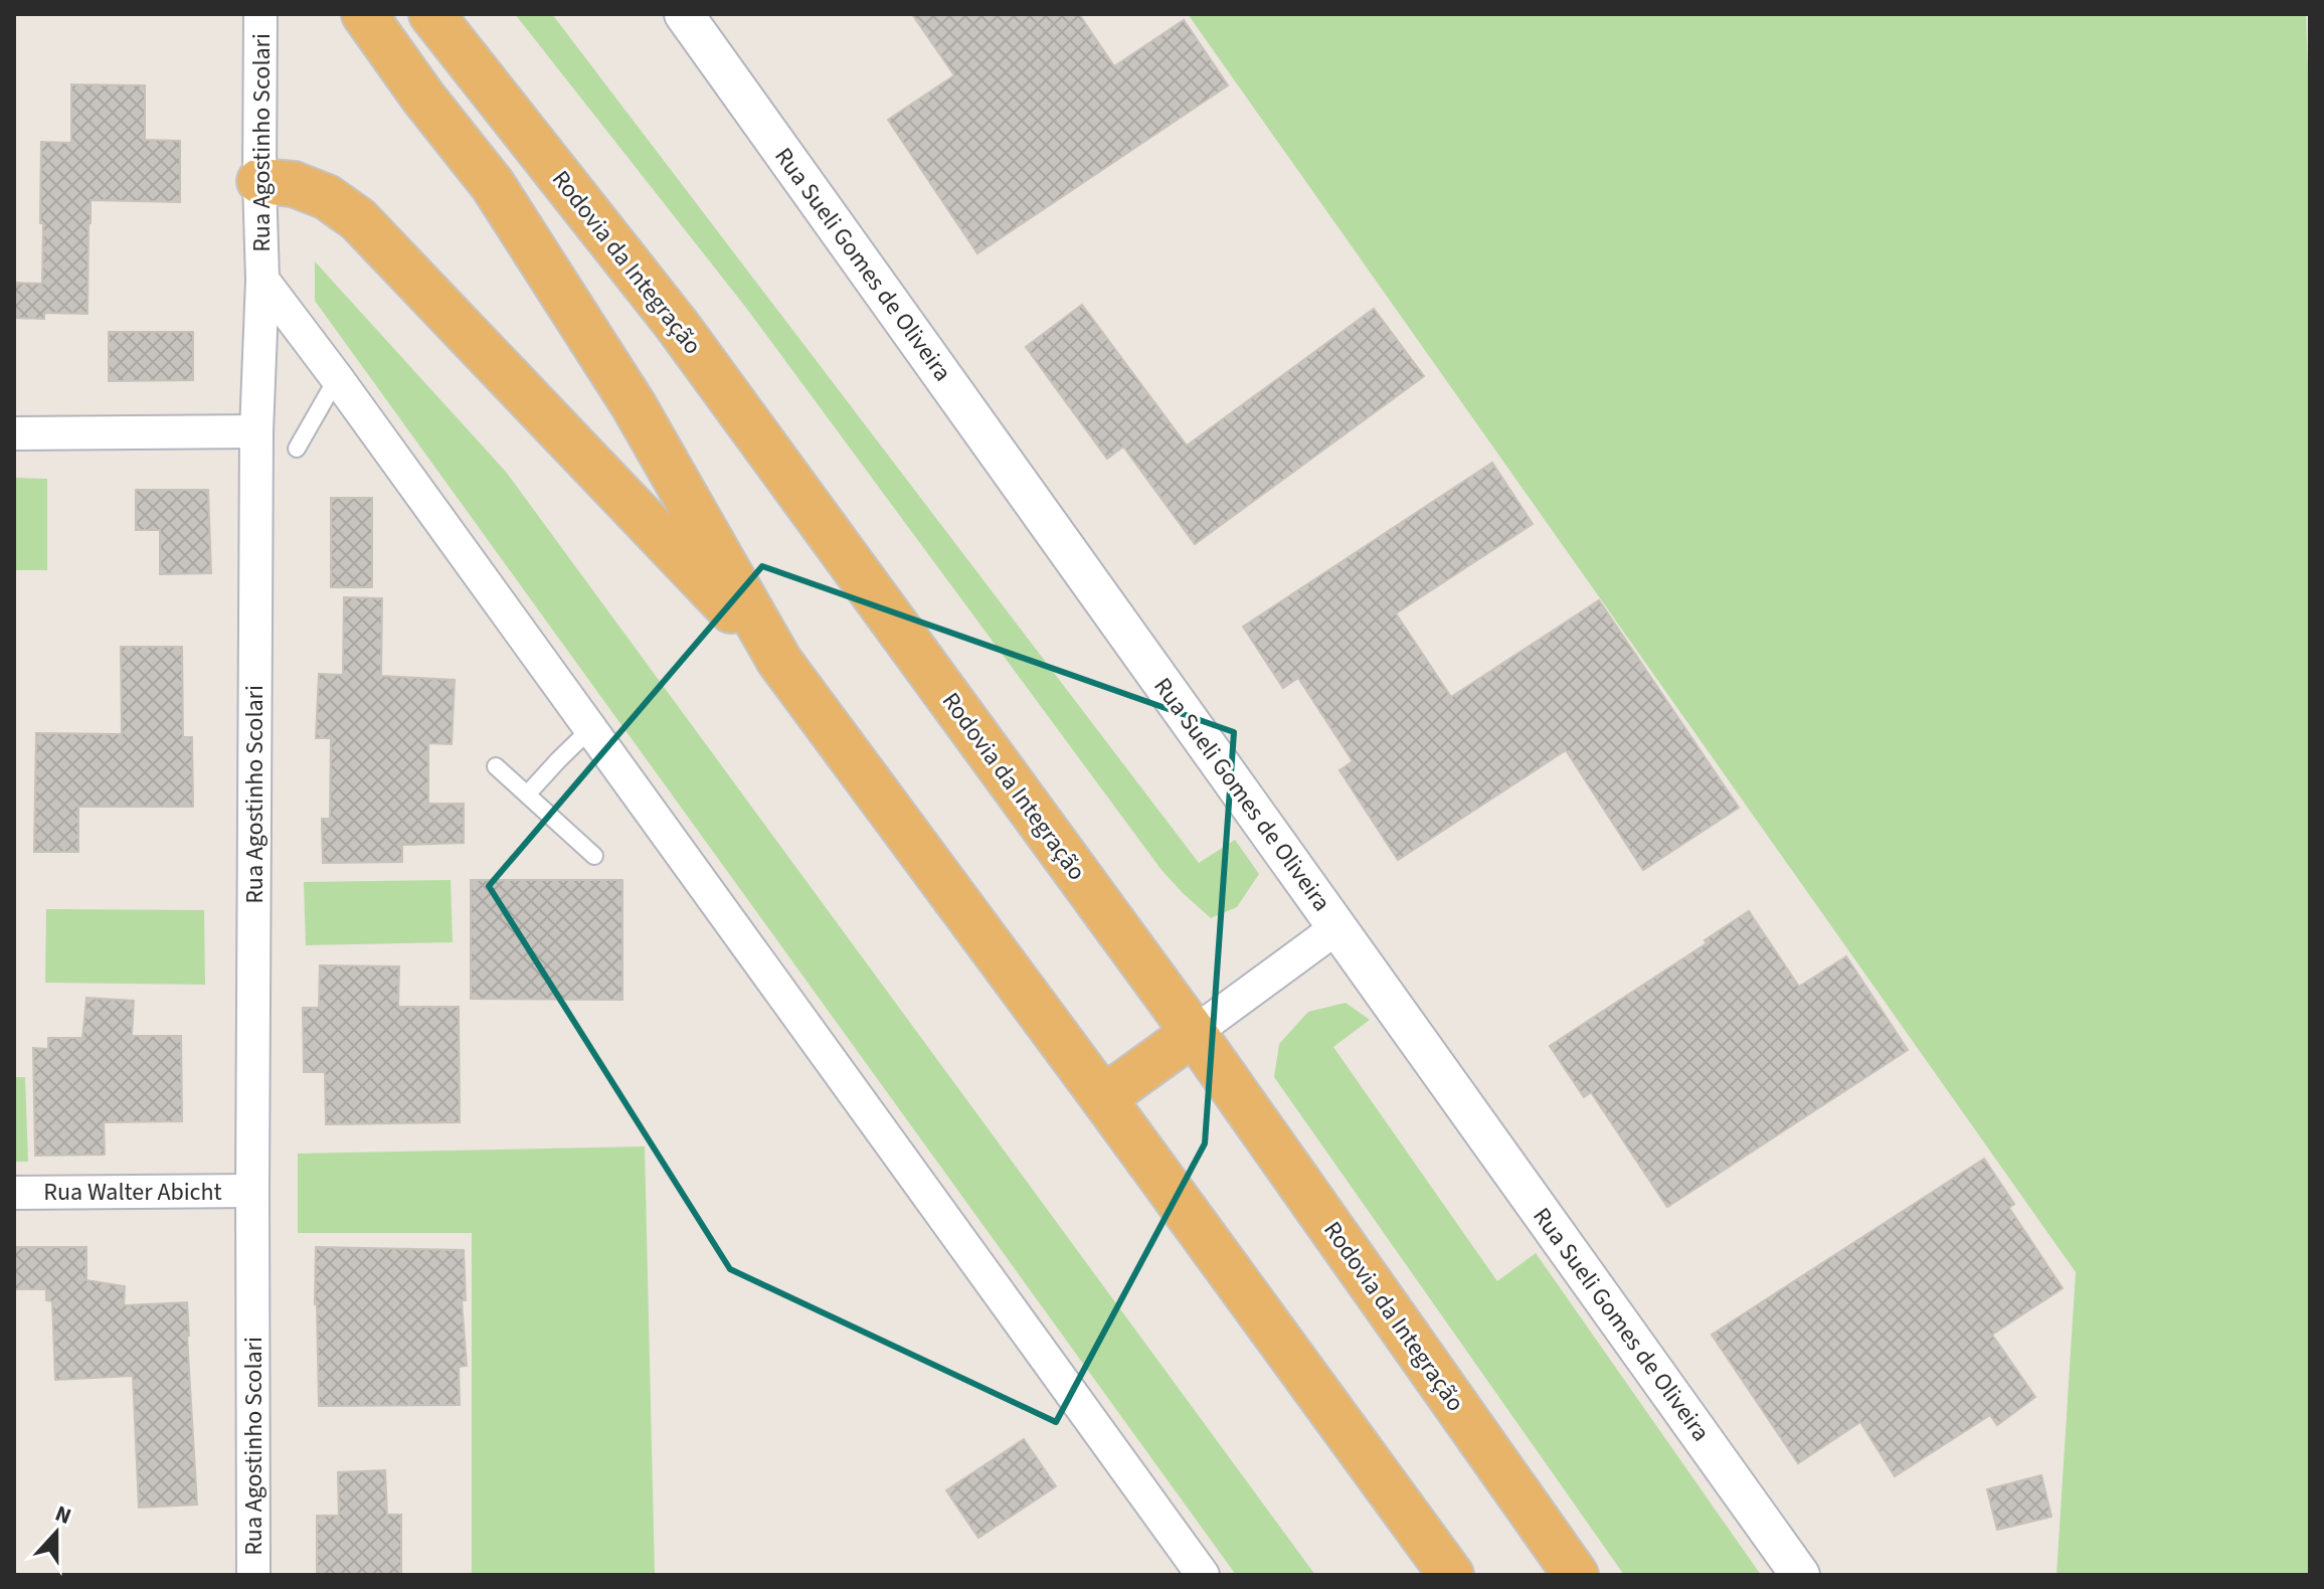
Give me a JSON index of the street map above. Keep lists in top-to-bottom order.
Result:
{
  "streets": {
    "highway": ["Rodovia da Integração"],
    "street": ["Rua Agostinho Scolari", "Rua Sueli Gomes de Oliveira", "Rua Walter Abicht"]
  },
  "crossings": [
    ["Rua Agostinho Scolari", "Rua Walter Abicht"]
  ],
  "north": "top"
}
